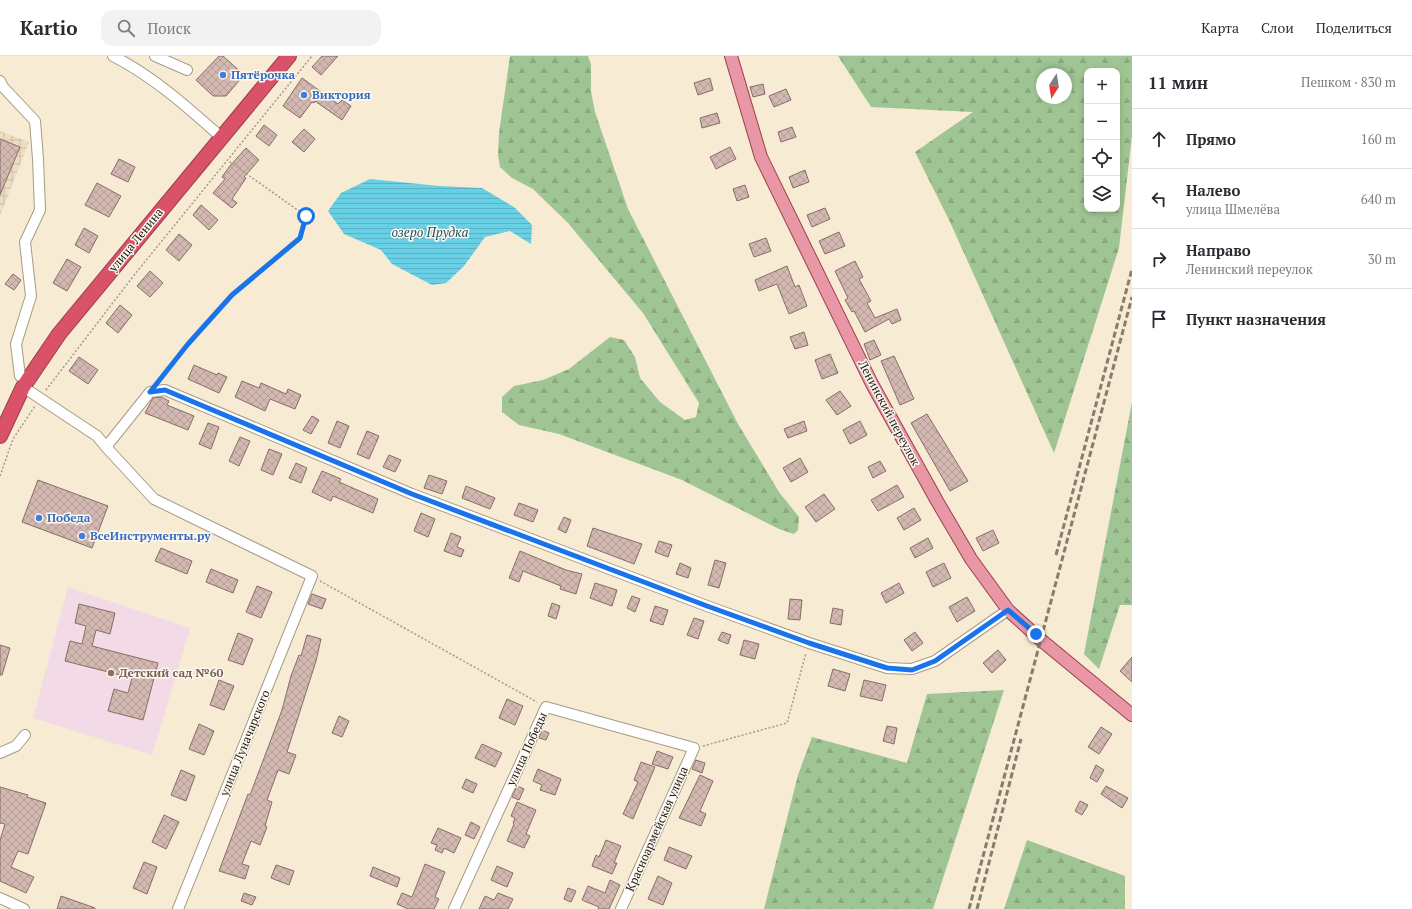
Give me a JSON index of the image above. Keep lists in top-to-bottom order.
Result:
{
  "streets": {
    "highway": ["улица Ленина"],
    "main road": ["Ленинский переулок"],
    "street": ["улица Луначарского", "улица Победы", "Красноармейская улица"]
  },
  "crossings": [
    ["улица Победы", "Красноармейская улица"]
  ],
  "water": ["озеро Прудка"],
  "places": [
    "Пятёрочка",
    "Виктория",
    "Победа",
    "ВсеИнструменты.ру",
    "Детский сад №60"
  ],
  "north": "bottom",
  "page": {
    "header": "Kartio",
    "search": "Поиск",
    "nav": ["Карта", "Слои", "Поделиться"],
    "heading": ["11 мин", "Пешком · 830 m"],
    "map_buttons": ["+", "−"],
    "list": [
      ["Прямо", "160 m"],
      ["Налево", "улица Шмелёва", "640 m"],
      ["Направо", "Ленинский переулок", "30 m"],
      "Пункт назначения"
    ]
  }
}
